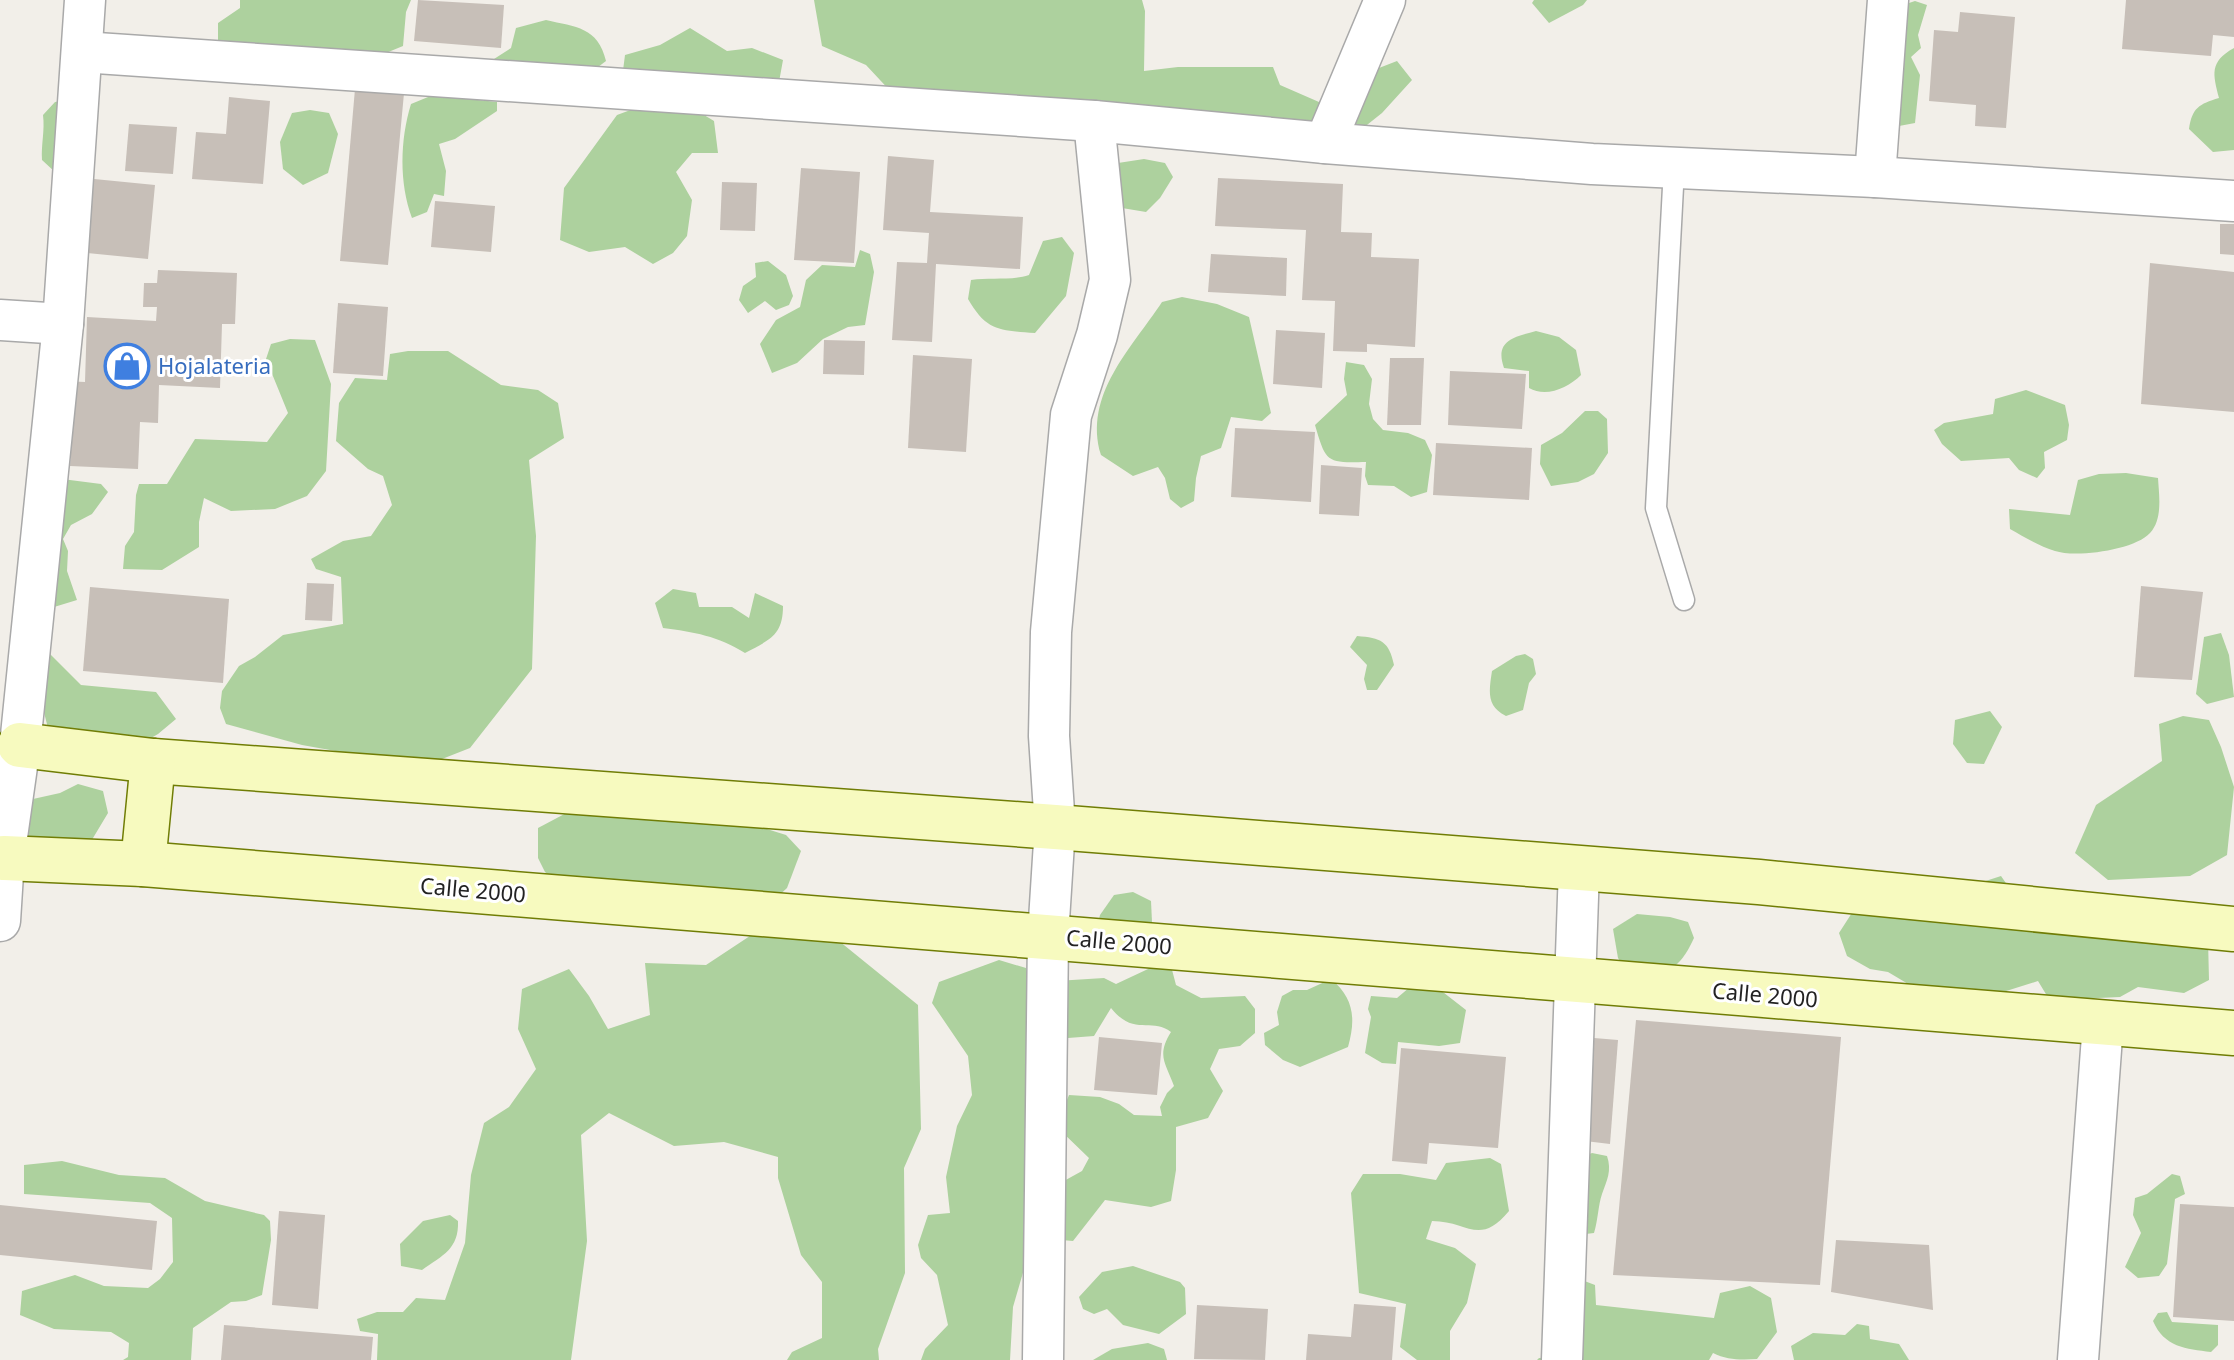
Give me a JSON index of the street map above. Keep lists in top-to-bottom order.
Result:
{
  "streets": {
    "street": ["Calle 2000"]
  },
  "places": {
    "shop": ["Hojalateria"]
  }
}
